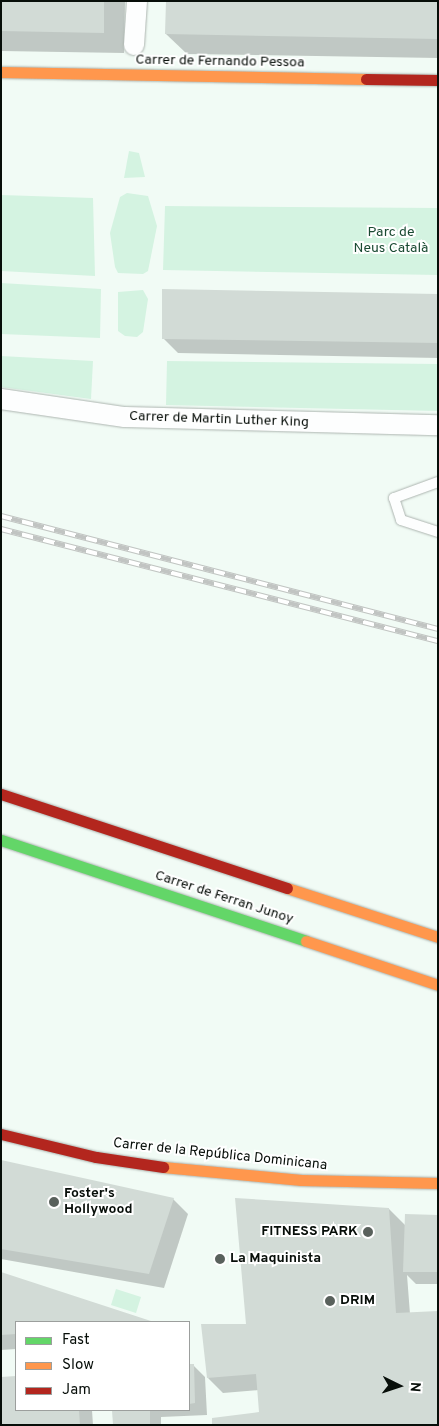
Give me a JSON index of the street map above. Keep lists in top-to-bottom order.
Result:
{
  "streets": {
    "main road": ["Carrer de Fernando Pessoa", "Carrer de Ferran Junoy", "Carrer de la República Dominicana"],
    "street": ["Carrer de Martin Luther King"]
  },
  "parks": ["Parc de Neus Català"],
  "places": [
    "Foster's Hollywood",
    "FITNESS PARK",
    "La Maquinista",
    "DRIM"
  ],
  "legend": ["Fast", "Slow", "Jam"],
  "north": "right"
}
